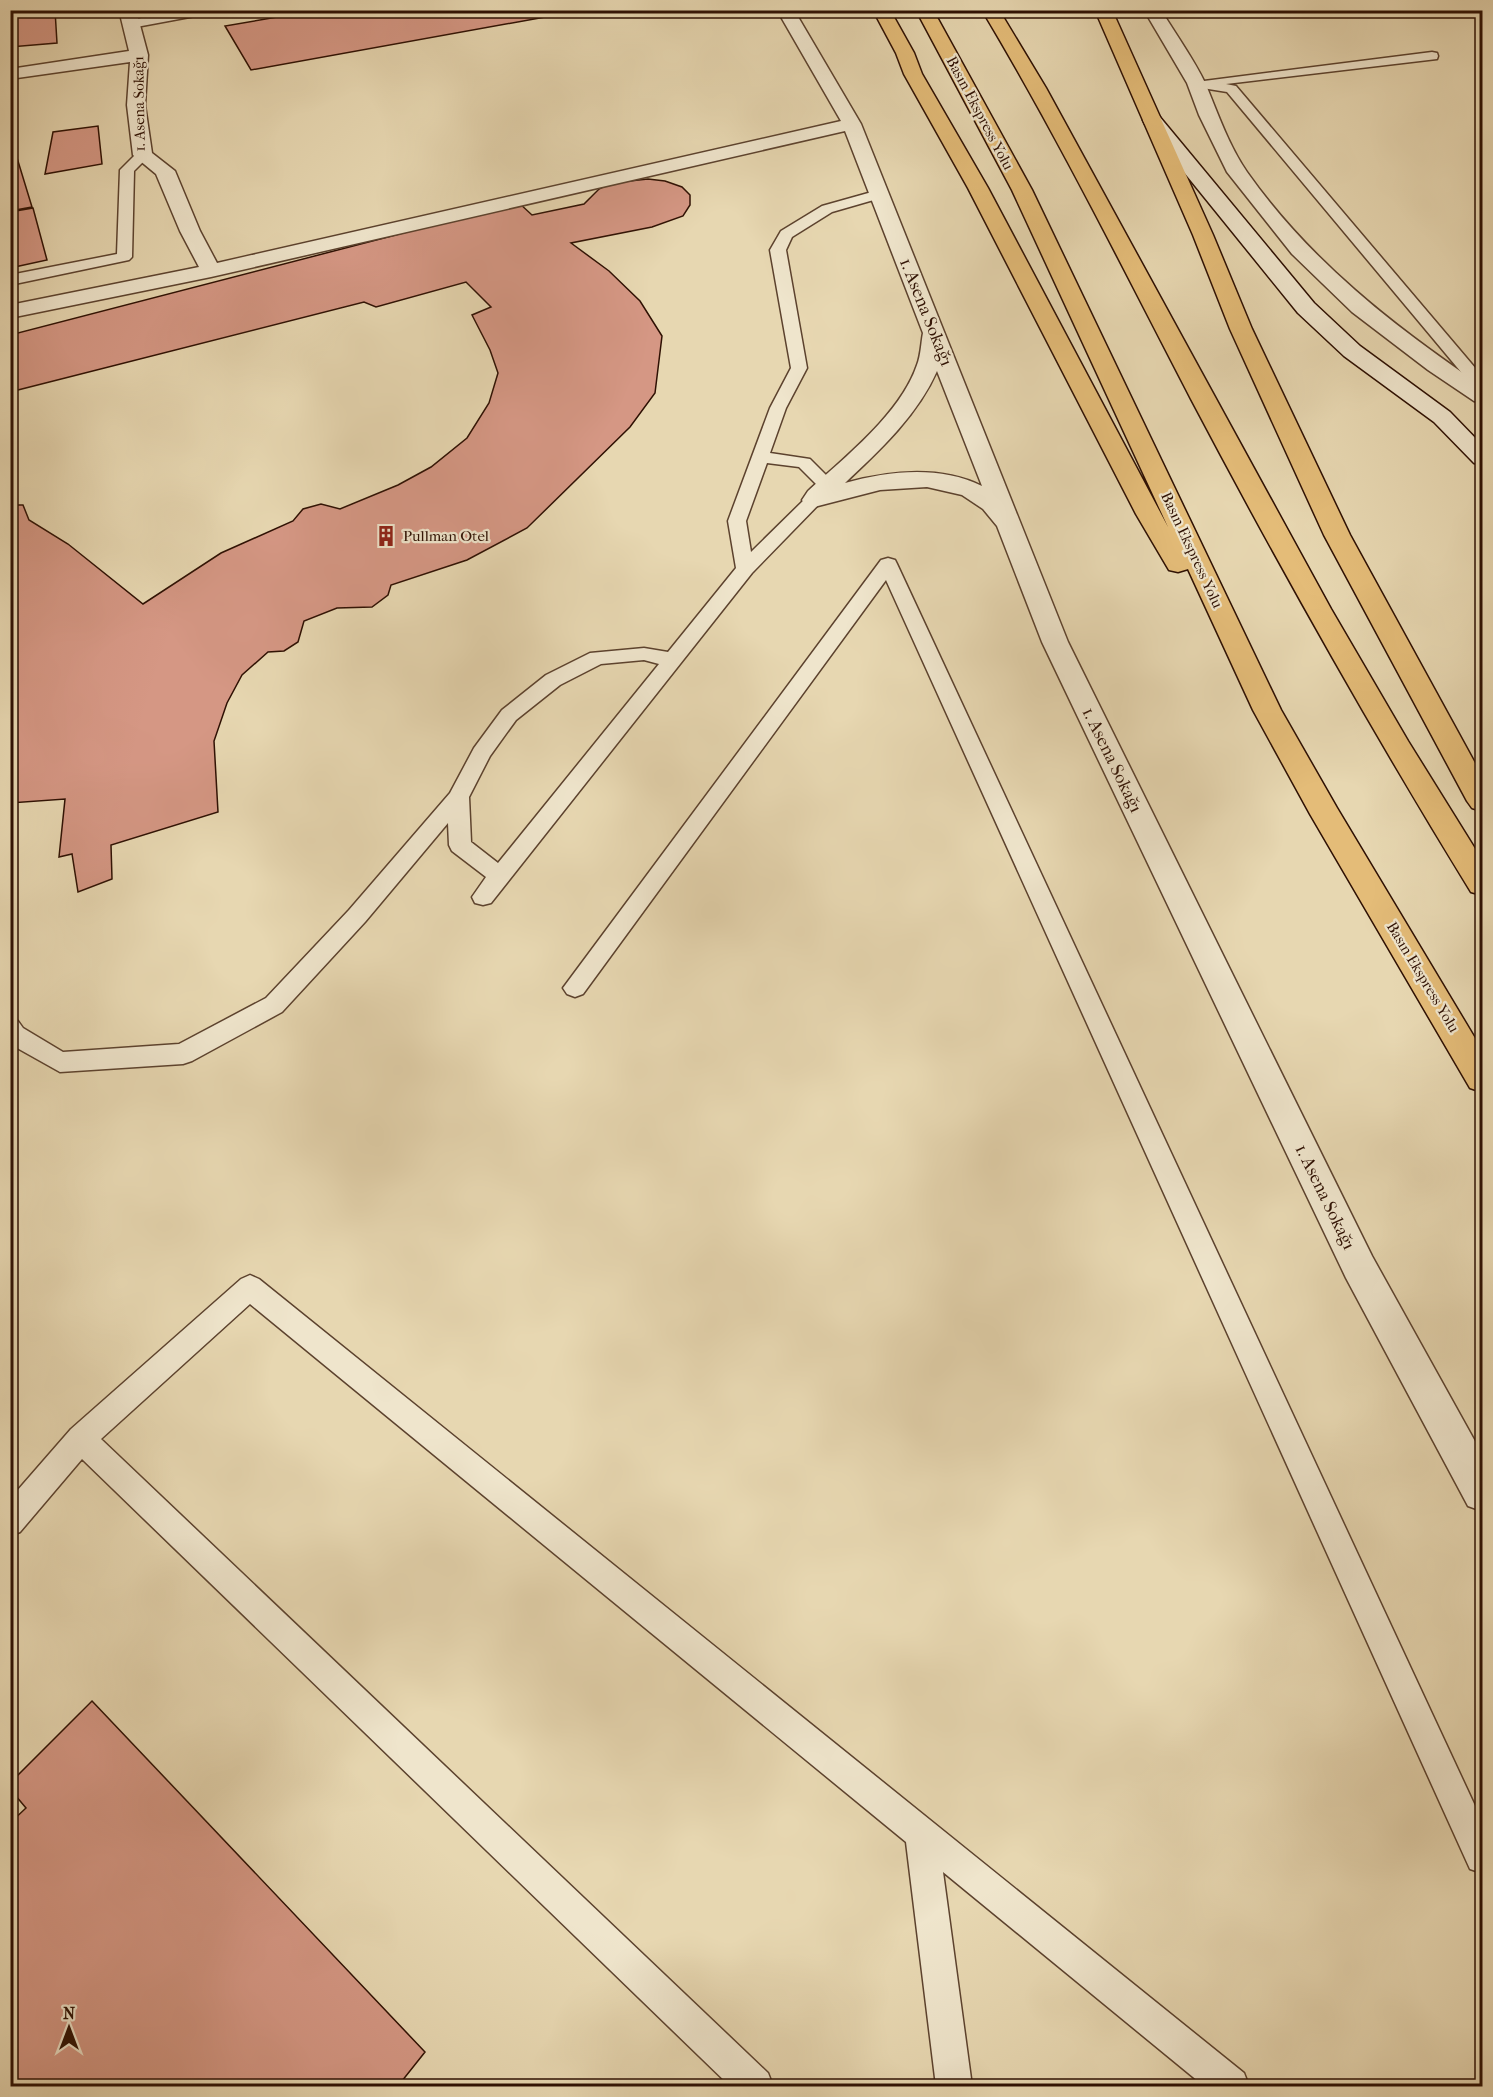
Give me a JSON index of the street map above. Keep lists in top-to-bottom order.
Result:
{
  "streets": {
    "highway": ["Basın Ekspress Yolu"],
    "street": ["1. Asena Sokağı"]
  },
  "places": {
    "building": ["Pullman Otel"]
  },
  "north": "top"
}
